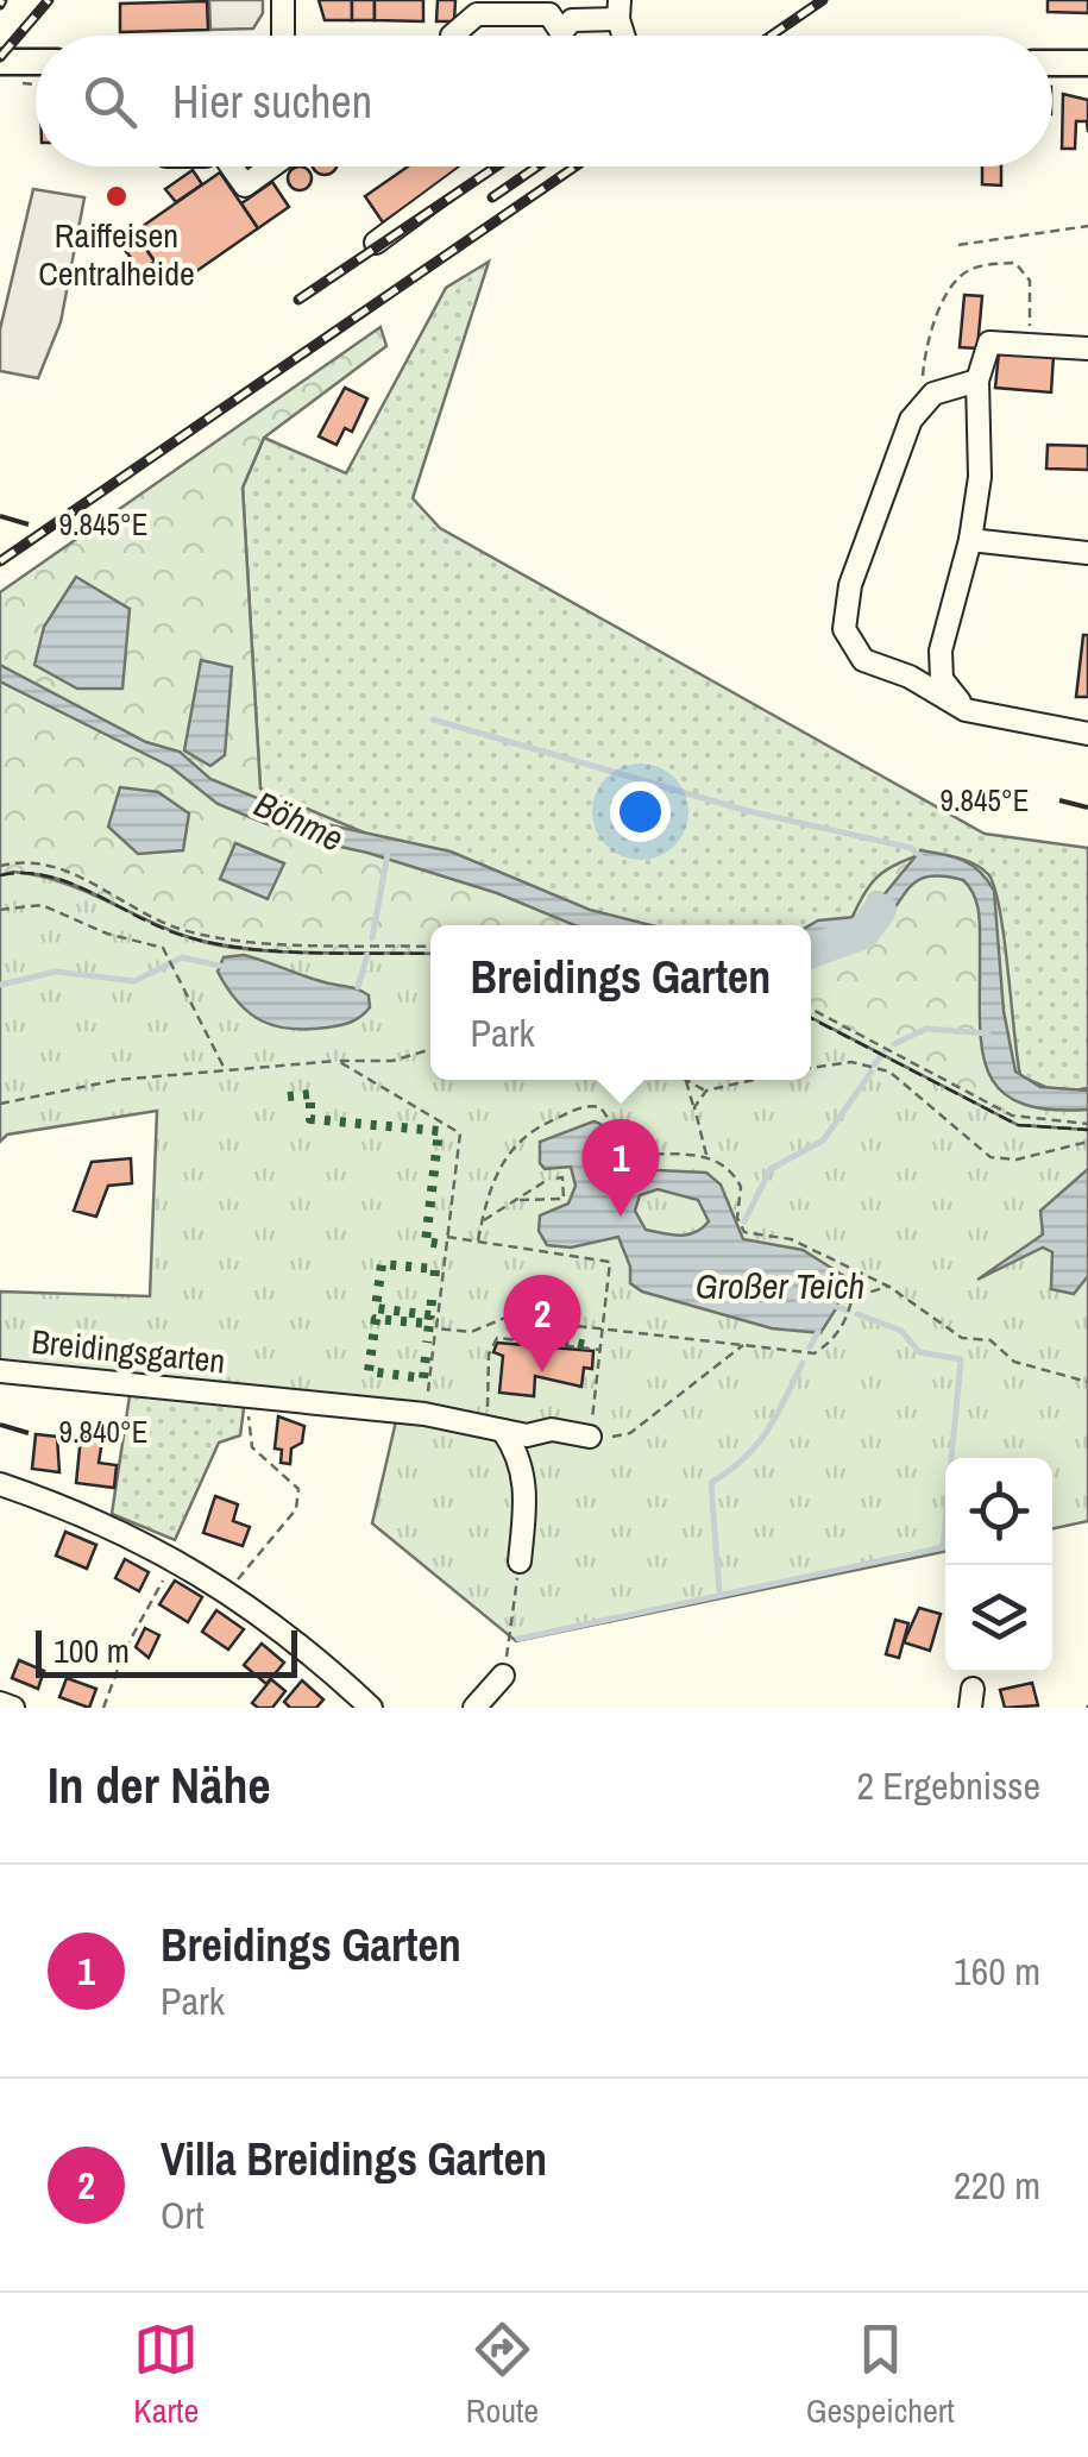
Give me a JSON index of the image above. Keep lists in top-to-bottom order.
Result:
{
  "streets": {
    "street": ["Breidingsgarten"]
  },
  "water": ["Böhme", "Großer Teich"],
  "places": ["Raiffeisen Centralheide"],
  "scale_bar": "100 m",
  "page": {
    "search": "Hier suchen",
    "popup": ["Breidings Garten", "Park"],
    "pins": ["1", "2"],
    "scale": "100 m",
    "heading": ["In der Nähe", "2 Ergebnisse"],
    "list": [
      {
        "mark": "1",
        "name": "Breidings Garten",
        "note": "Park",
        "value": "160 m"
      },
      {
        "mark": "2",
        "name": "Villa Breidings Garten",
        "note": "Ort",
        "value": "220 m"
      }
    ],
    "nav": ["Karte", "Route", "Gespeichert"]
  },
  "coordinates": ["9.845°E", "9.840°E"]
}
